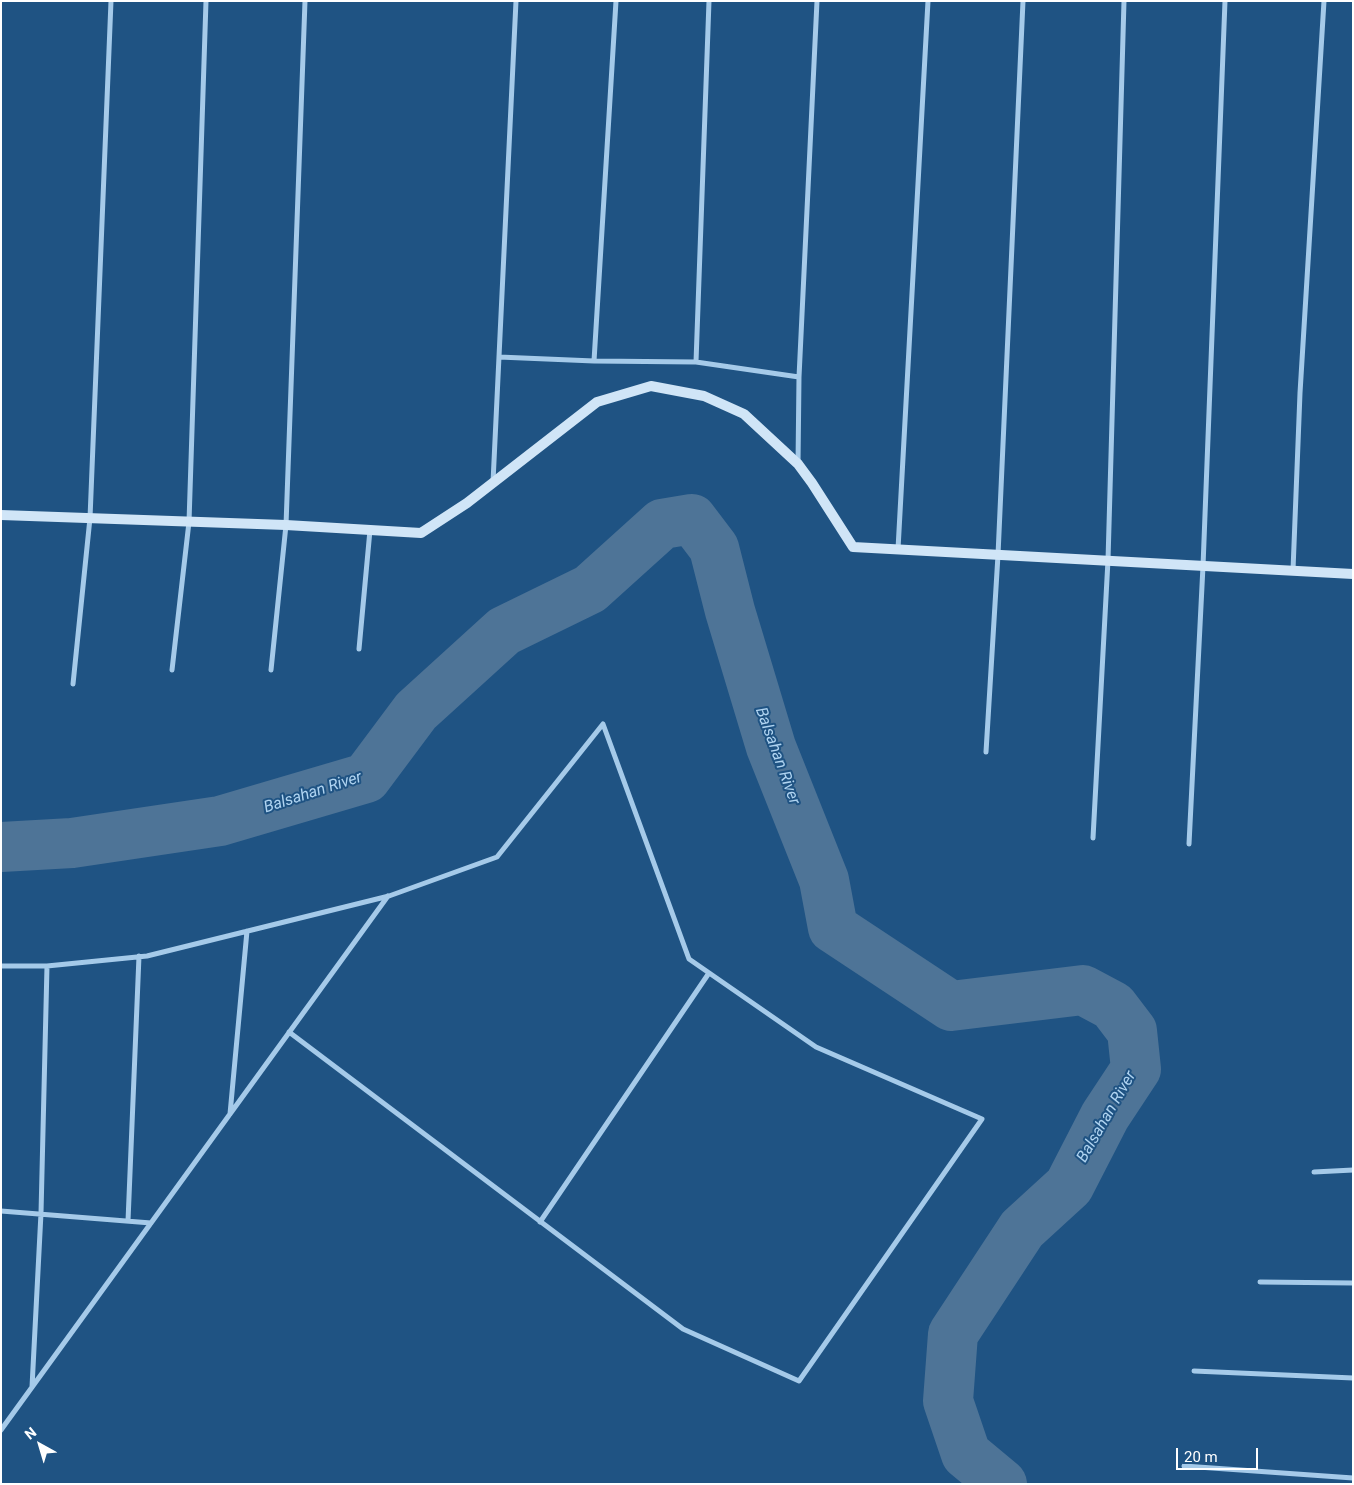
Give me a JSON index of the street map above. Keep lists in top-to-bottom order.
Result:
{
  "water": ["Balsahan River"],
  "scale_bar": "20 m",
  "north": "top left"
}
